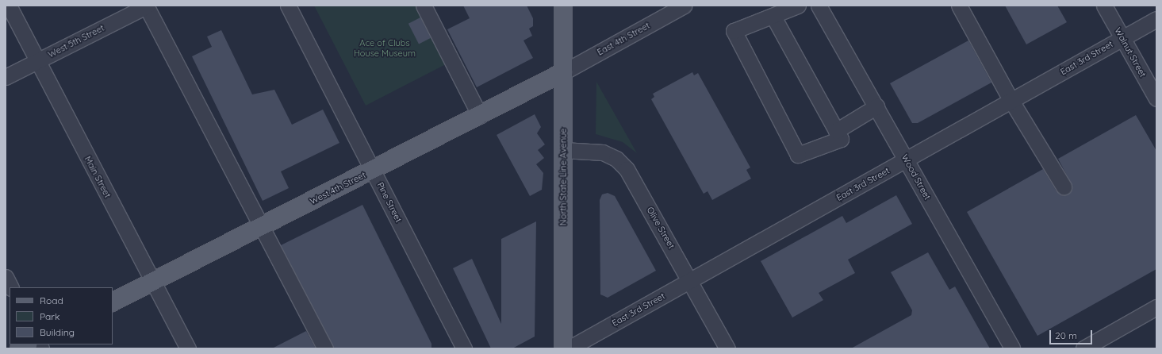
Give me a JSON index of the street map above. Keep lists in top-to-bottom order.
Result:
{
  "streets": {
    "main road": ["North State Line Avenue", "West 4th Street"],
    "street": [
      "East 4th Street",
      "West 5th Street",
      "Walnut Street",
      "East 3rd Street",
      "Main Street",
      "Wood Street",
      "Pine Street",
      "Olive Street"
    ]
  },
  "crossings": [
    ["East 4th Street", "North State Line Avenue"],
    ["East 4th Street", "West 4th Street"],
    ["West 5th Street", "Main Street"],
    ["Walnut Street", "East 3rd Street"],
    ["East 3rd Street", "Wood Street"],
    ["East 3rd Street", "Olive Street"],
    ["Main Street", "West 4th Street"],
    ["North State Line Avenue", "West 4th Street"],
    ["North State Line Avenue", "Olive Street"],
    ["West 4th Street", "Pine Street"]
  ],
  "parks": ["Ace of Clubs House Museum"],
  "legend": ["Road", "Park", "Building"],
  "scale_bar": "20 m"
}
